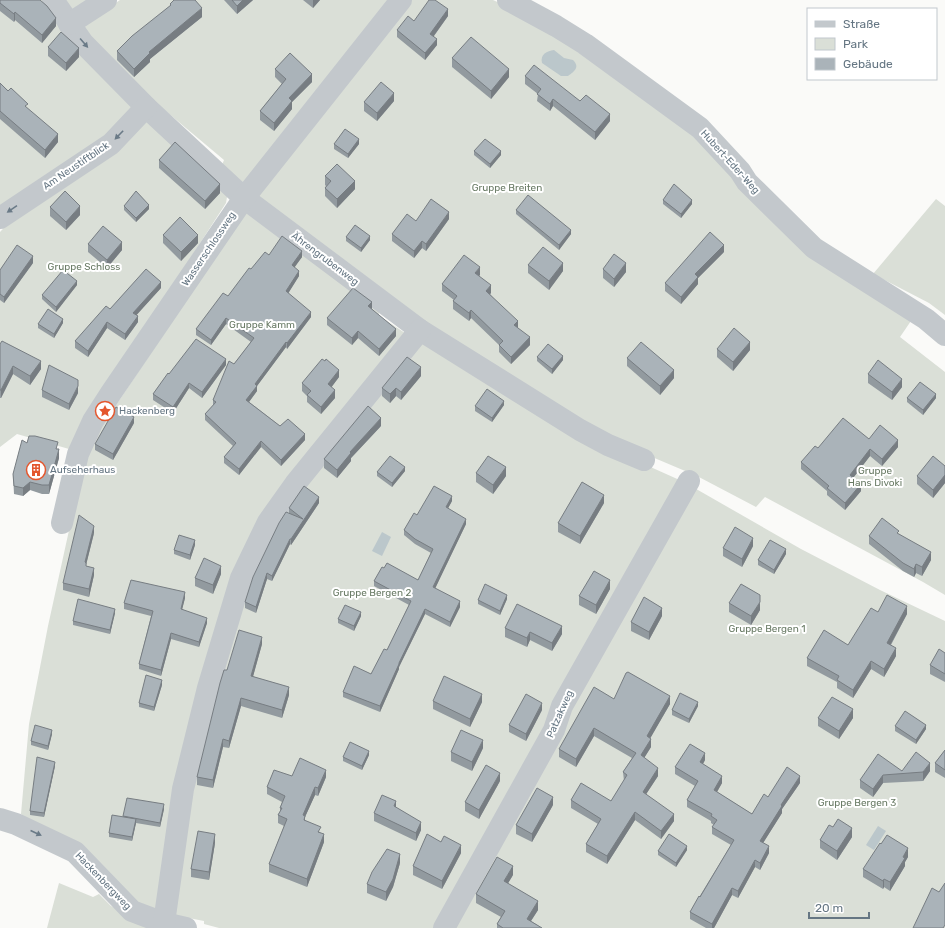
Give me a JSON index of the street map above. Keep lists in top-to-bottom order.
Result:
{
  "streets": {
    "street": [
      "Hubert-Eder-Weg",
      "Am Neustiftblick",
      "Wasserschlossweg",
      "Ährengrubenweg",
      "Patzakweg",
      "Hackenbergweg"
    ]
  },
  "crossings": [
    ["Am Neustiftblick", "Ährengrubenweg"],
    ["Wasserschlossweg", "Ährengrubenweg"]
  ],
  "one_way": ["Am Neustiftblick", "Hackenbergweg"],
  "parks": [
    "Gruppe Breiten",
    "Gruppe Schloss",
    "Gruppe Kamm",
    "Gruppe Hans Divoki",
    "Gruppe Bergen 2",
    "Gruppe Bergen 1",
    "Gruppe Bergen 3"
  ],
  "places": {
    "place": ["Hackenberg"],
    "building": ["Aufseherhaus"]
  },
  "legend": ["Straße", "Park", "Gebäude"],
  "scale_bar": "20 m"
}
